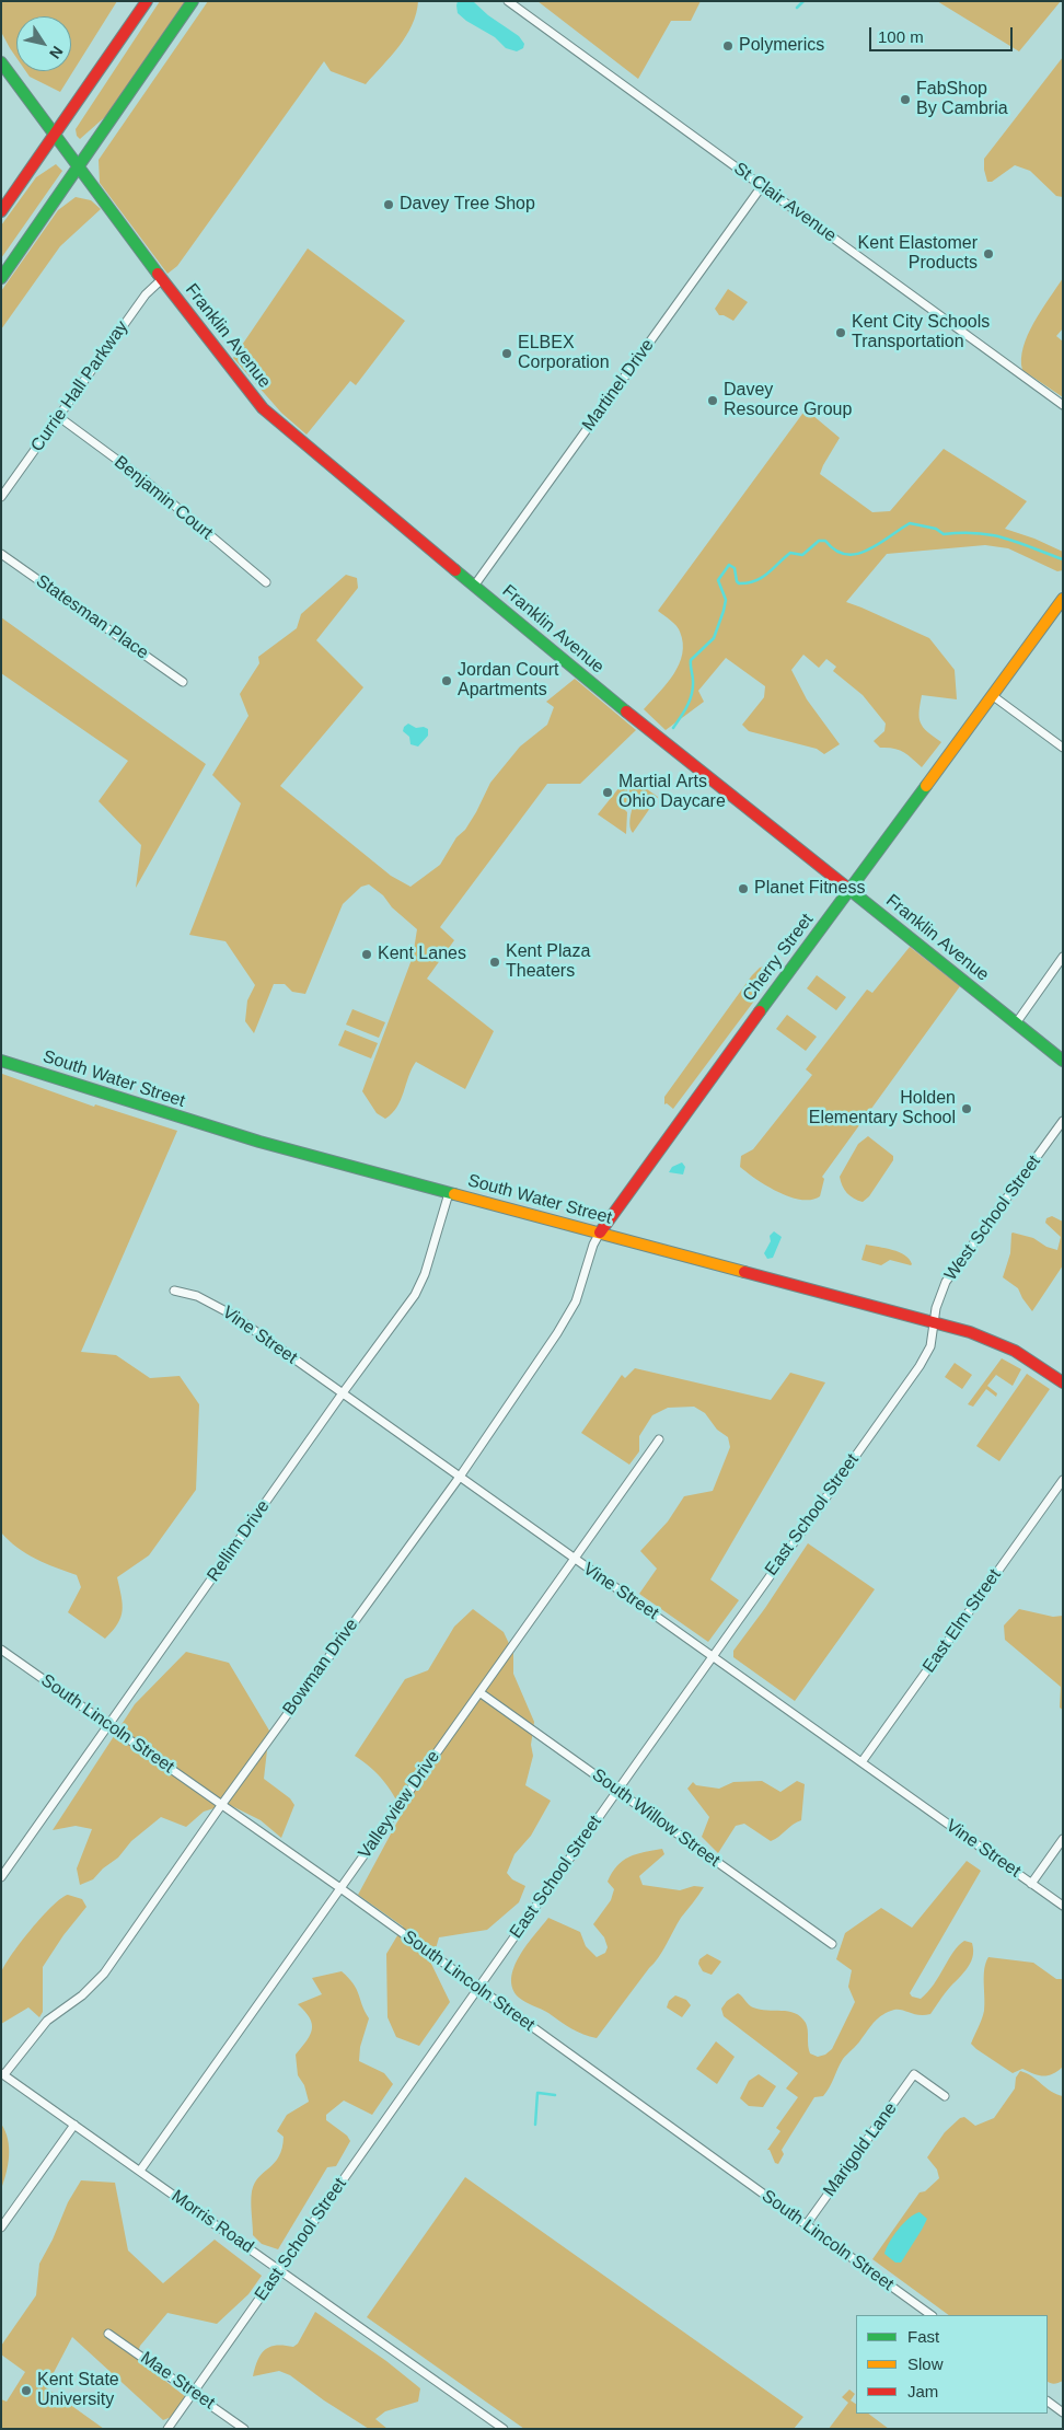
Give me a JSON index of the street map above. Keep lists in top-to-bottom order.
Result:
{
  "streets": {
    "street": [
      "St Clair Avenue",
      "Franklin Avenue",
      "Martinel Drive",
      "Currie Hall Parkway",
      "Benjamin Court",
      "Statesman Place",
      "Cherry Street",
      "South Water Street",
      "West School Street",
      "Vine Street",
      "East School Street",
      "Rellim Drive",
      "East Elm Street",
      "Bowman Drive",
      "South Lincoln Street",
      "Valleyview Drive",
      "South Willow Street",
      "Marigold Lane",
      "Morris Road",
      "Mae Street"
    ]
  },
  "crossings": [
    ["St Clair Avenue", "Martinel Drive"],
    ["Franklin Avenue", "Martinel Drive"],
    ["Franklin Avenue", "Currie Hall Parkway"],
    ["Franklin Avenue", "Cherry Street"],
    ["Currie Hall Parkway", "Benjamin Court"],
    ["Cherry Street", "South Water Street"],
    ["Cherry Street", "Bowman Drive"],
    ["South Water Street", "West School Street"],
    ["South Water Street", "East School Street"],
    ["South Water Street", "Rellim Drive"],
    ["South Water Street", "Bowman Drive"],
    ["West School Street", "East School Street"],
    ["Vine Street", "East School Street"],
    ["Vine Street", "Rellim Drive"],
    ["Vine Street", "East Elm Street"],
    ["Vine Street", "Bowman Drive"],
    ["Vine Street", "Valleyview Drive"],
    ["East School Street", "South Lincoln Street"],
    ["East School Street", "South Willow Street"],
    ["East School Street", "Morris Road"],
    ["East School Street", "Mae Street"],
    ["Rellim Drive", "South Lincoln Street"],
    ["Bowman Drive", "South Lincoln Street"],
    ["Bowman Drive", "Morris Road"],
    ["South Lincoln Street", "Valleyview Drive"],
    ["South Lincoln Street", "Marigold Lane"],
    ["Valleyview Drive", "South Willow Street"],
    ["Valleyview Drive", "Morris Road"]
  ],
  "places": [
    "Polymerics",
    "FabShop By Cambria",
    "Davey Tree Shop",
    "Kent Elastomer Products",
    "Kent City Schools Transportation",
    "ELBEX Corporation",
    "Davey Resource Group",
    "Jordan Court Apartments",
    "Martial Arts Ohio Daycare",
    "Planet Fitness",
    "Kent Lanes",
    "Kent Plaza Theaters",
    "Holden Elementary School",
    "Kent State University"
  ],
  "legend": ["Fast", "Slow", "Jam"],
  "scale_bar": "100 m",
  "north": "bottom right"
}
